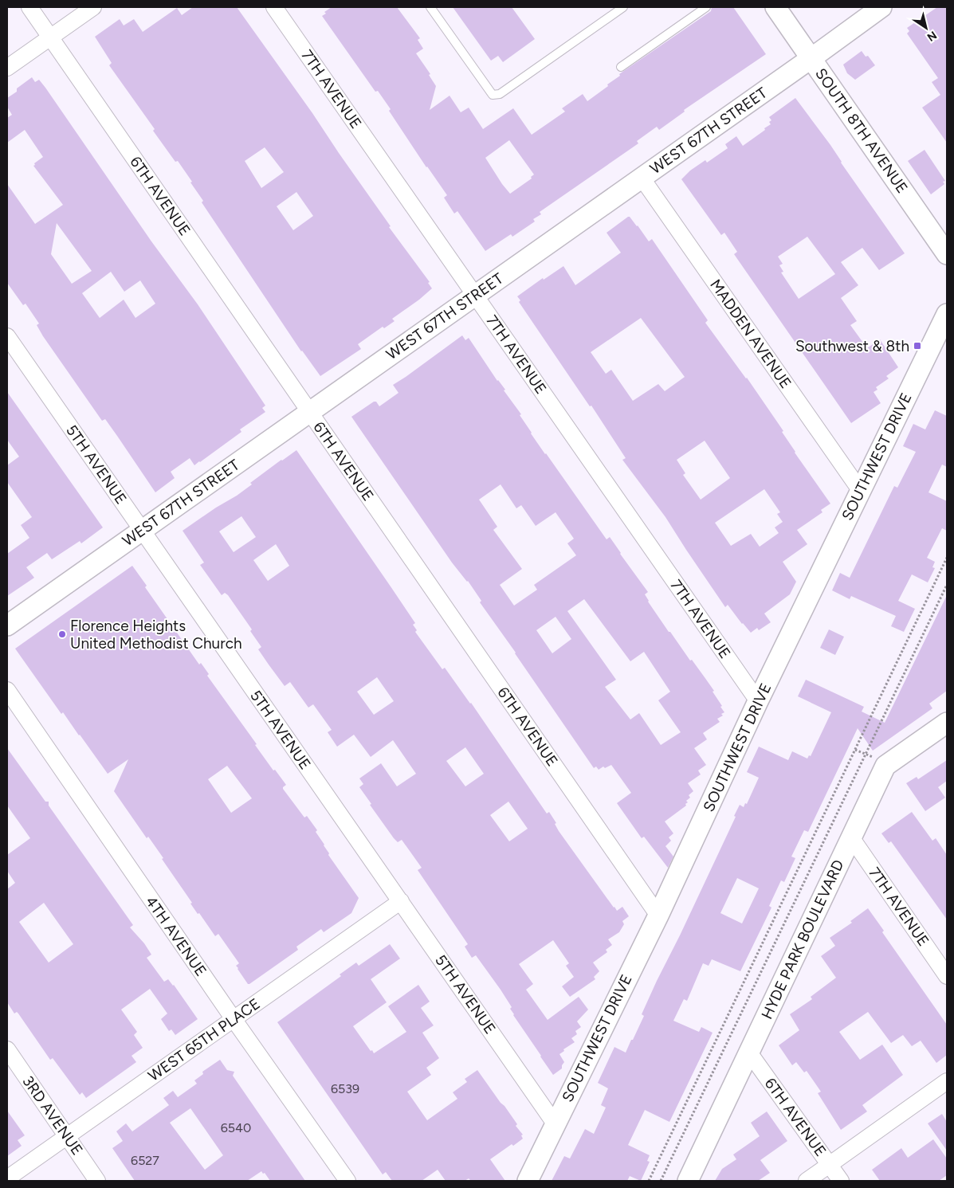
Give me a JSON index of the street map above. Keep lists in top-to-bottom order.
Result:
{
  "streets": {
    "street": [
      "7TH AVENUE",
      "WEST 67TH STREET",
      "SOUTH 8TH AVENUE",
      "6TH AVENUE",
      "MADDEN AVENUE",
      "SOUTHWEST DRIVE",
      "5TH AVENUE",
      "4TH AVENUE",
      "HYDE PARK BOULEVARD",
      "WEST 65TH PLACE",
      "3RD AVENUE"
    ]
  },
  "crossings": [
    ["7TH AVENUE", "WEST 67TH STREET"],
    ["7TH AVENUE", "SOUTHWEST DRIVE"],
    ["7TH AVENUE", "HYDE PARK BOULEVARD"],
    ["WEST 67TH STREET", "SOUTH 8TH AVENUE"],
    ["WEST 67TH STREET", "6TH AVENUE"],
    ["WEST 67TH STREET", "MADDEN AVENUE"],
    ["WEST 67TH STREET", "5TH AVENUE"],
    ["6TH AVENUE", "SOUTHWEST DRIVE"],
    ["6TH AVENUE", "HYDE PARK BOULEVARD"],
    ["MADDEN AVENUE", "SOUTHWEST DRIVE"],
    ["SOUTHWEST DRIVE", "5TH AVENUE"],
    ["5TH AVENUE", "WEST 65TH PLACE"],
    ["4TH AVENUE", "WEST 65TH PLACE"],
    ["WEST 65TH PLACE", "3RD AVENUE"]
  ],
  "places": {
    "transit": ["Southwest & 8th"],
    "other": ["Florence Heights United Methodist Church"]
  },
  "house_numbers": ["6539", "6540", "6527"],
  "north": "bottom right"
}
